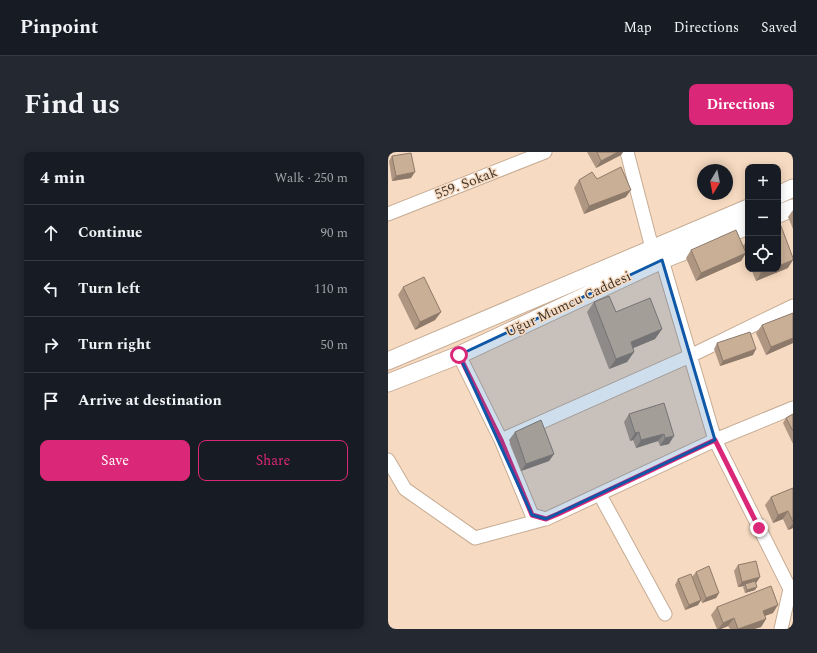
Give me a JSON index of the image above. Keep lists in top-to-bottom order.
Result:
{
  "streets": {
    "street": ["559. Sokak", "Uğur Mumcu Caddesi"]
  },
  "north": "bottom",
  "page": {
    "header": "Pinpoint",
    "nav": ["Map", "Directions", "Saved"],
    "title": "Find us",
    "buttons": [
      "Directions",
      ["Save", "Share"]
    ],
    "heading": ["4 min", "Walk · 250 m"],
    "map_buttons": ["+", "−"],
    "list": [
      ["Continue", "90 m"],
      ["Turn left", "110 m"],
      ["Turn right", "50 m"],
      "Arrive at destination"
    ]
  }
}
